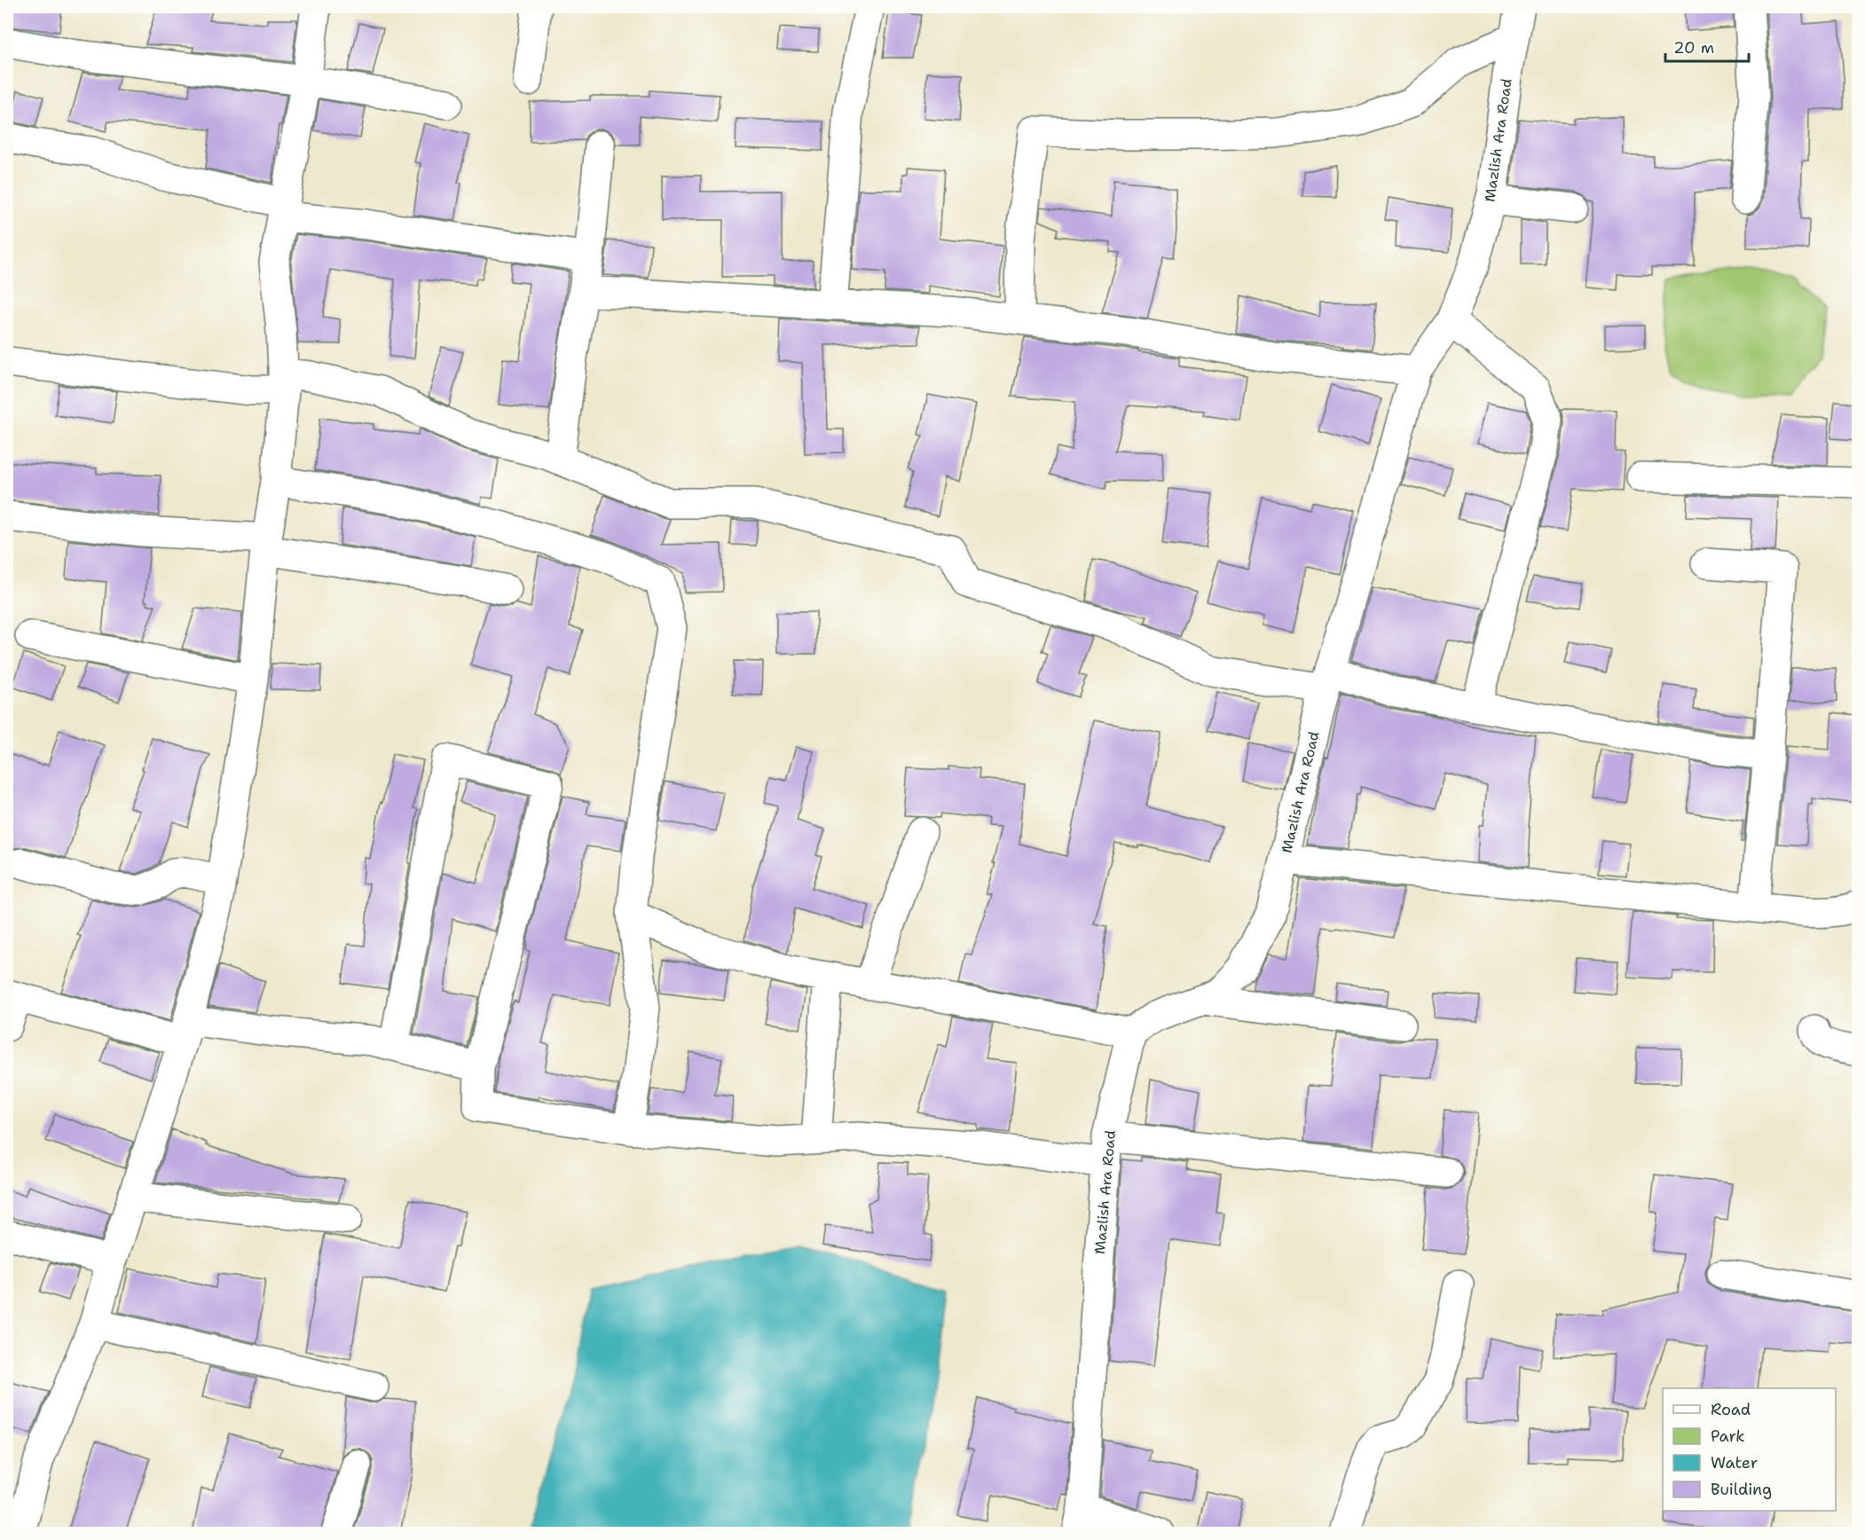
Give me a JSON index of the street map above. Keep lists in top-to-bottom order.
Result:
{
  "streets": {
    "street": ["Mazlish Ara Road"]
  },
  "legend": [
    "Road",
    "Park",
    "Water",
    "Building"
  ],
  "scale_bar": "20 m"
}
